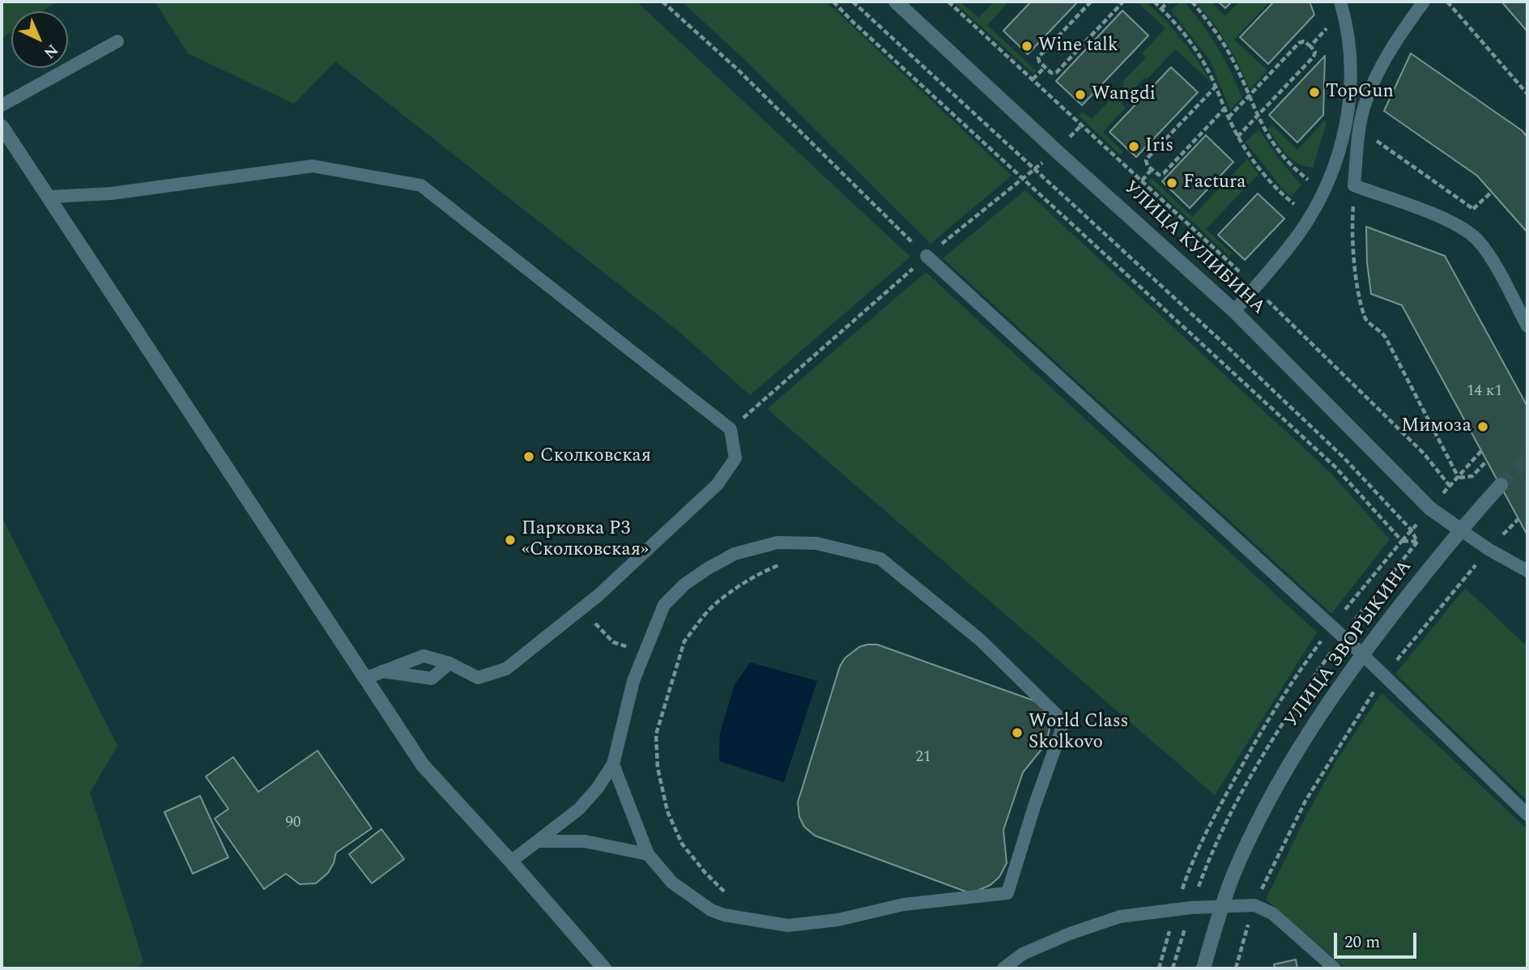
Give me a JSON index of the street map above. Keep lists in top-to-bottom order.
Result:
{
  "streets": {
    "street": ["УЛИЦА КУЛИБИНА", "УЛИЦА ЗВОРЫКИНА"]
  },
  "crossings": [
    ["УЛИЦА КУЛИБИНА", "УЛИЦА ЗВОРЫКИНА"]
  ],
  "places": [
    "Wine talk",
    "TopGun",
    "Wangdi",
    "Iris",
    "Factura",
    "Мимоза",
    "Сколковская",
    "Парковка P3 «Сколковская»",
    "World Class Skolkovo"
  ],
  "house_numbers": ["14 к1", "21", "90"],
  "scale_bar": "20 m",
  "north": "bottom right"
}
